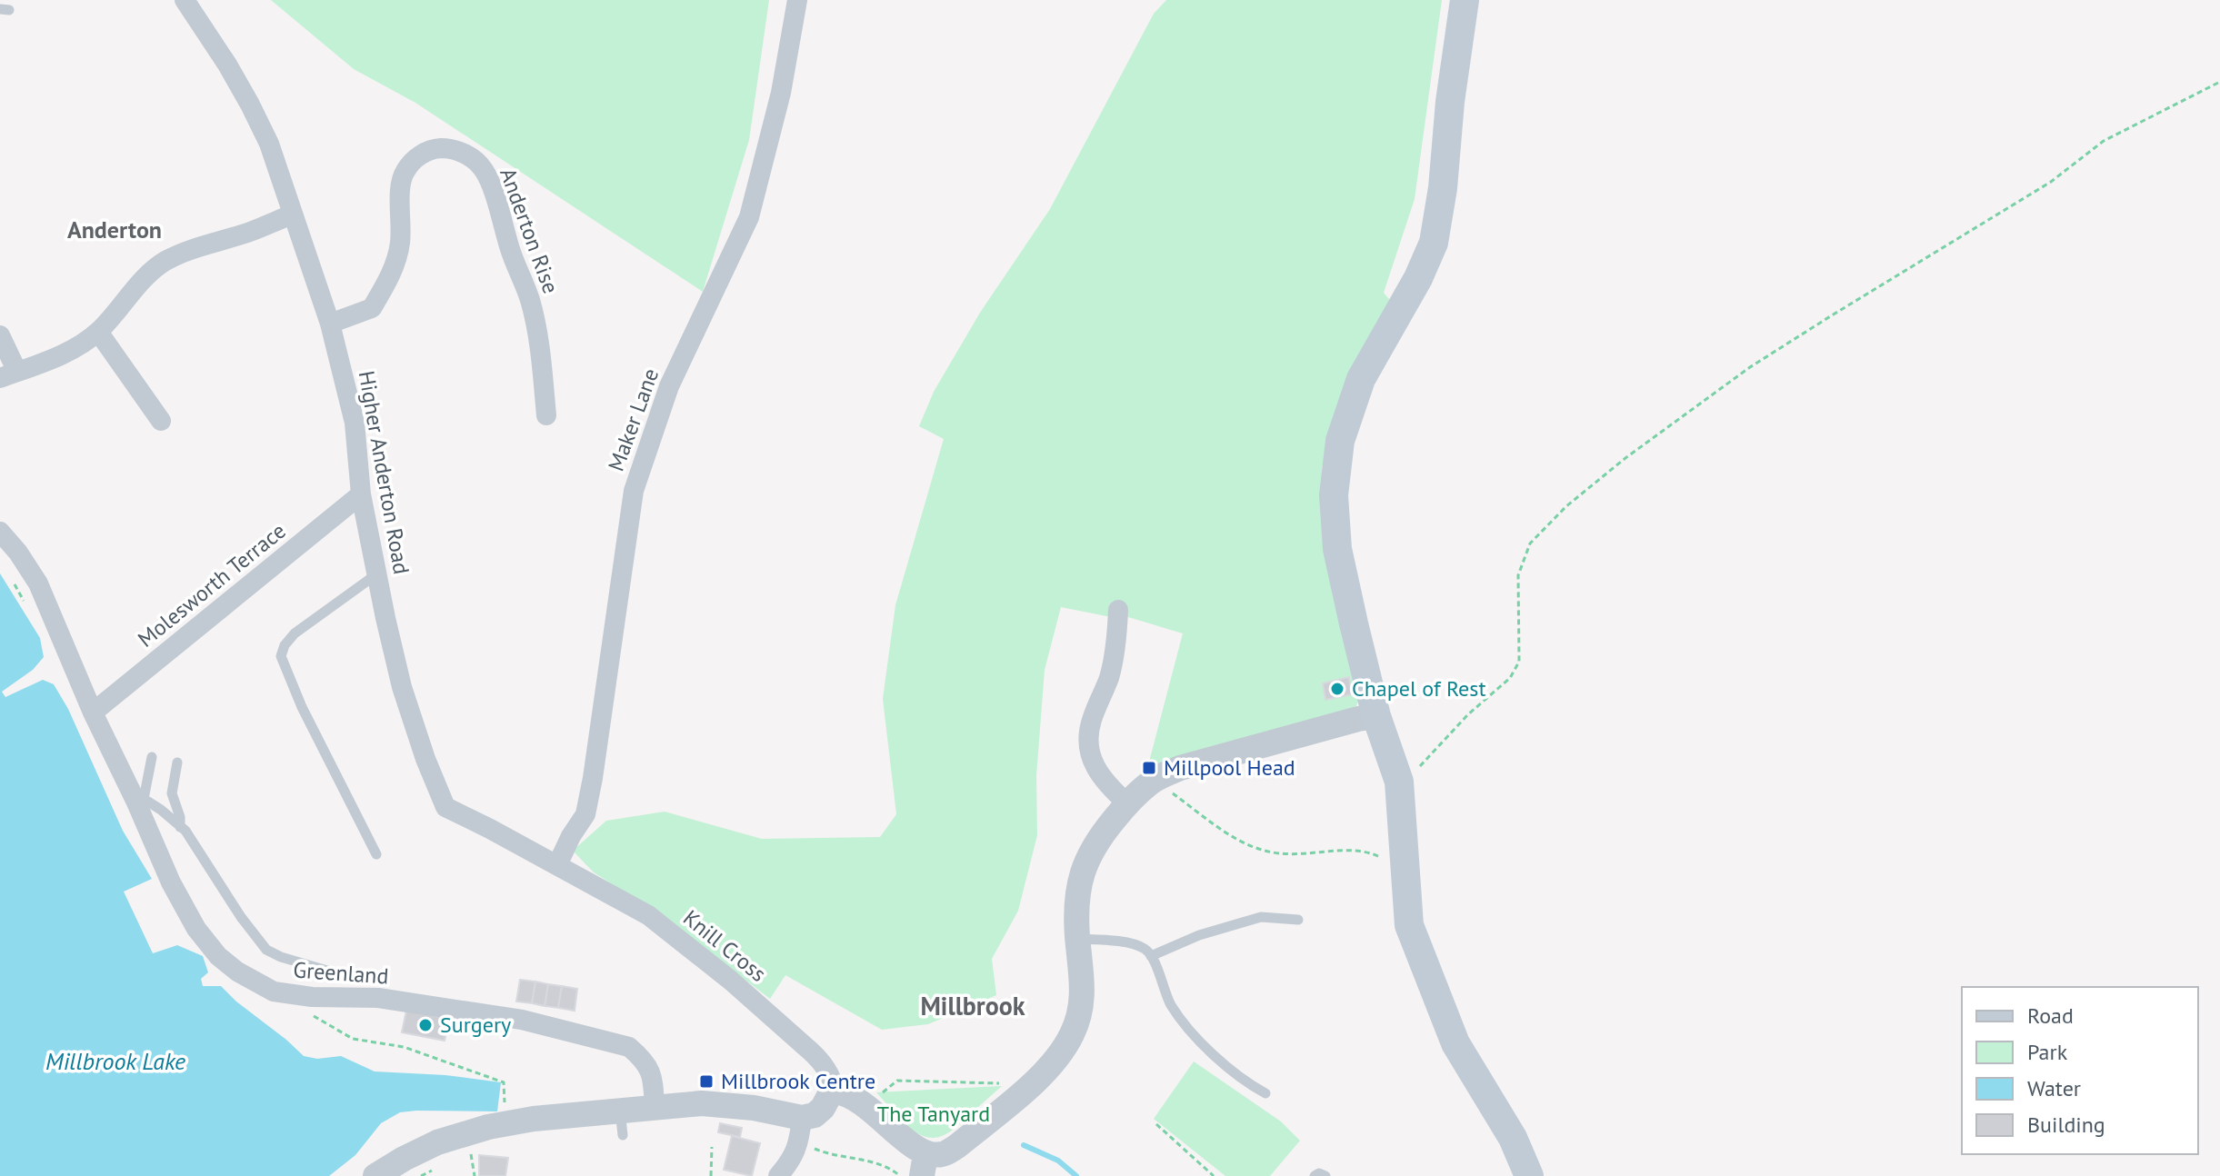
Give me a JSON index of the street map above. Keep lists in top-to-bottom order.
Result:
{
  "streets": {
    "street": [
      "Anderton Rise",
      "Maker Lane",
      "Higher Anderton Road",
      "Molesworth Terrace",
      "Knill Cross",
      "Greenland"
    ]
  },
  "crossings": [
    ["Anderton Rise", "Higher Anderton Road"],
    ["Maker Lane", "Higher Anderton Road"],
    ["Maker Lane", "Knill Cross"],
    ["Higher Anderton Road", "Molesworth Terrace"],
    ["Higher Anderton Road", "Knill Cross"],
    ["Molesworth Terrace", "Greenland"]
  ],
  "districts": ["Anderton", "Millbrook"],
  "water": ["Millbrook Lake"],
  "parks": ["The Tanyard"],
  "places": {
    "other": ["Chapel of Rest", "Surgery"],
    "transit": ["Millpool Head", "Millbrook Centre"]
  },
  "legend": [
    "Road",
    "Park",
    "Water",
    "Building"
  ]
}
